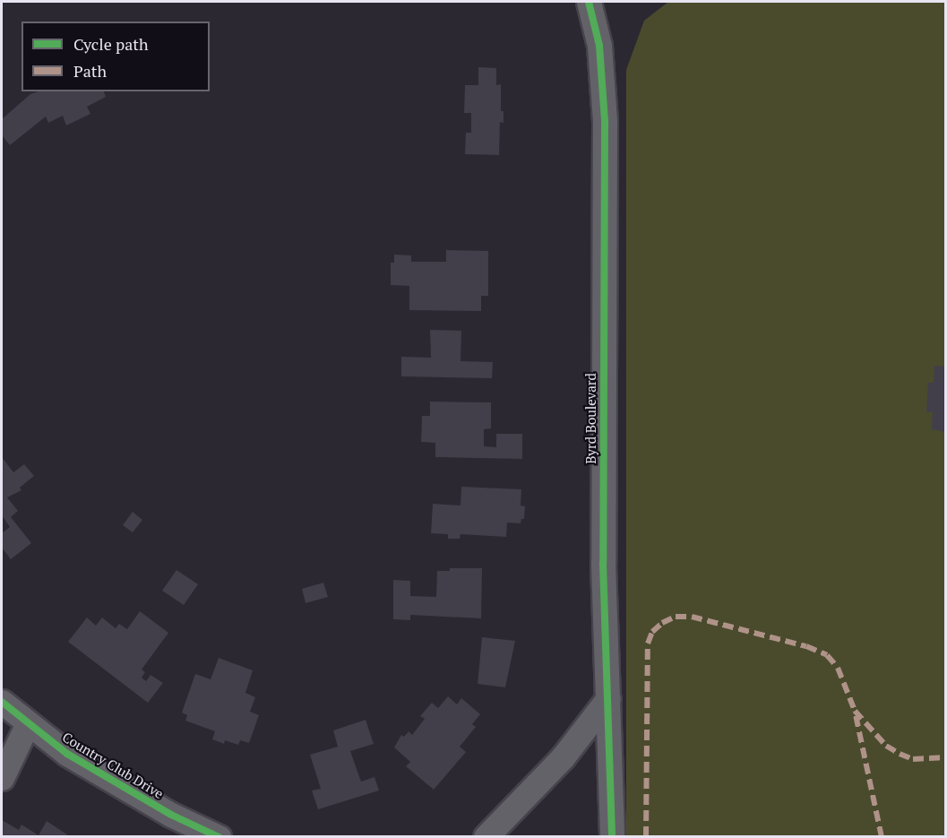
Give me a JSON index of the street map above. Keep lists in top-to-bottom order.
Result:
{
  "streets": {
    "street": ["Byrd Boulevard", "Country Club Drive"]
  },
  "legend": ["Cycle path", "Path"]
}
